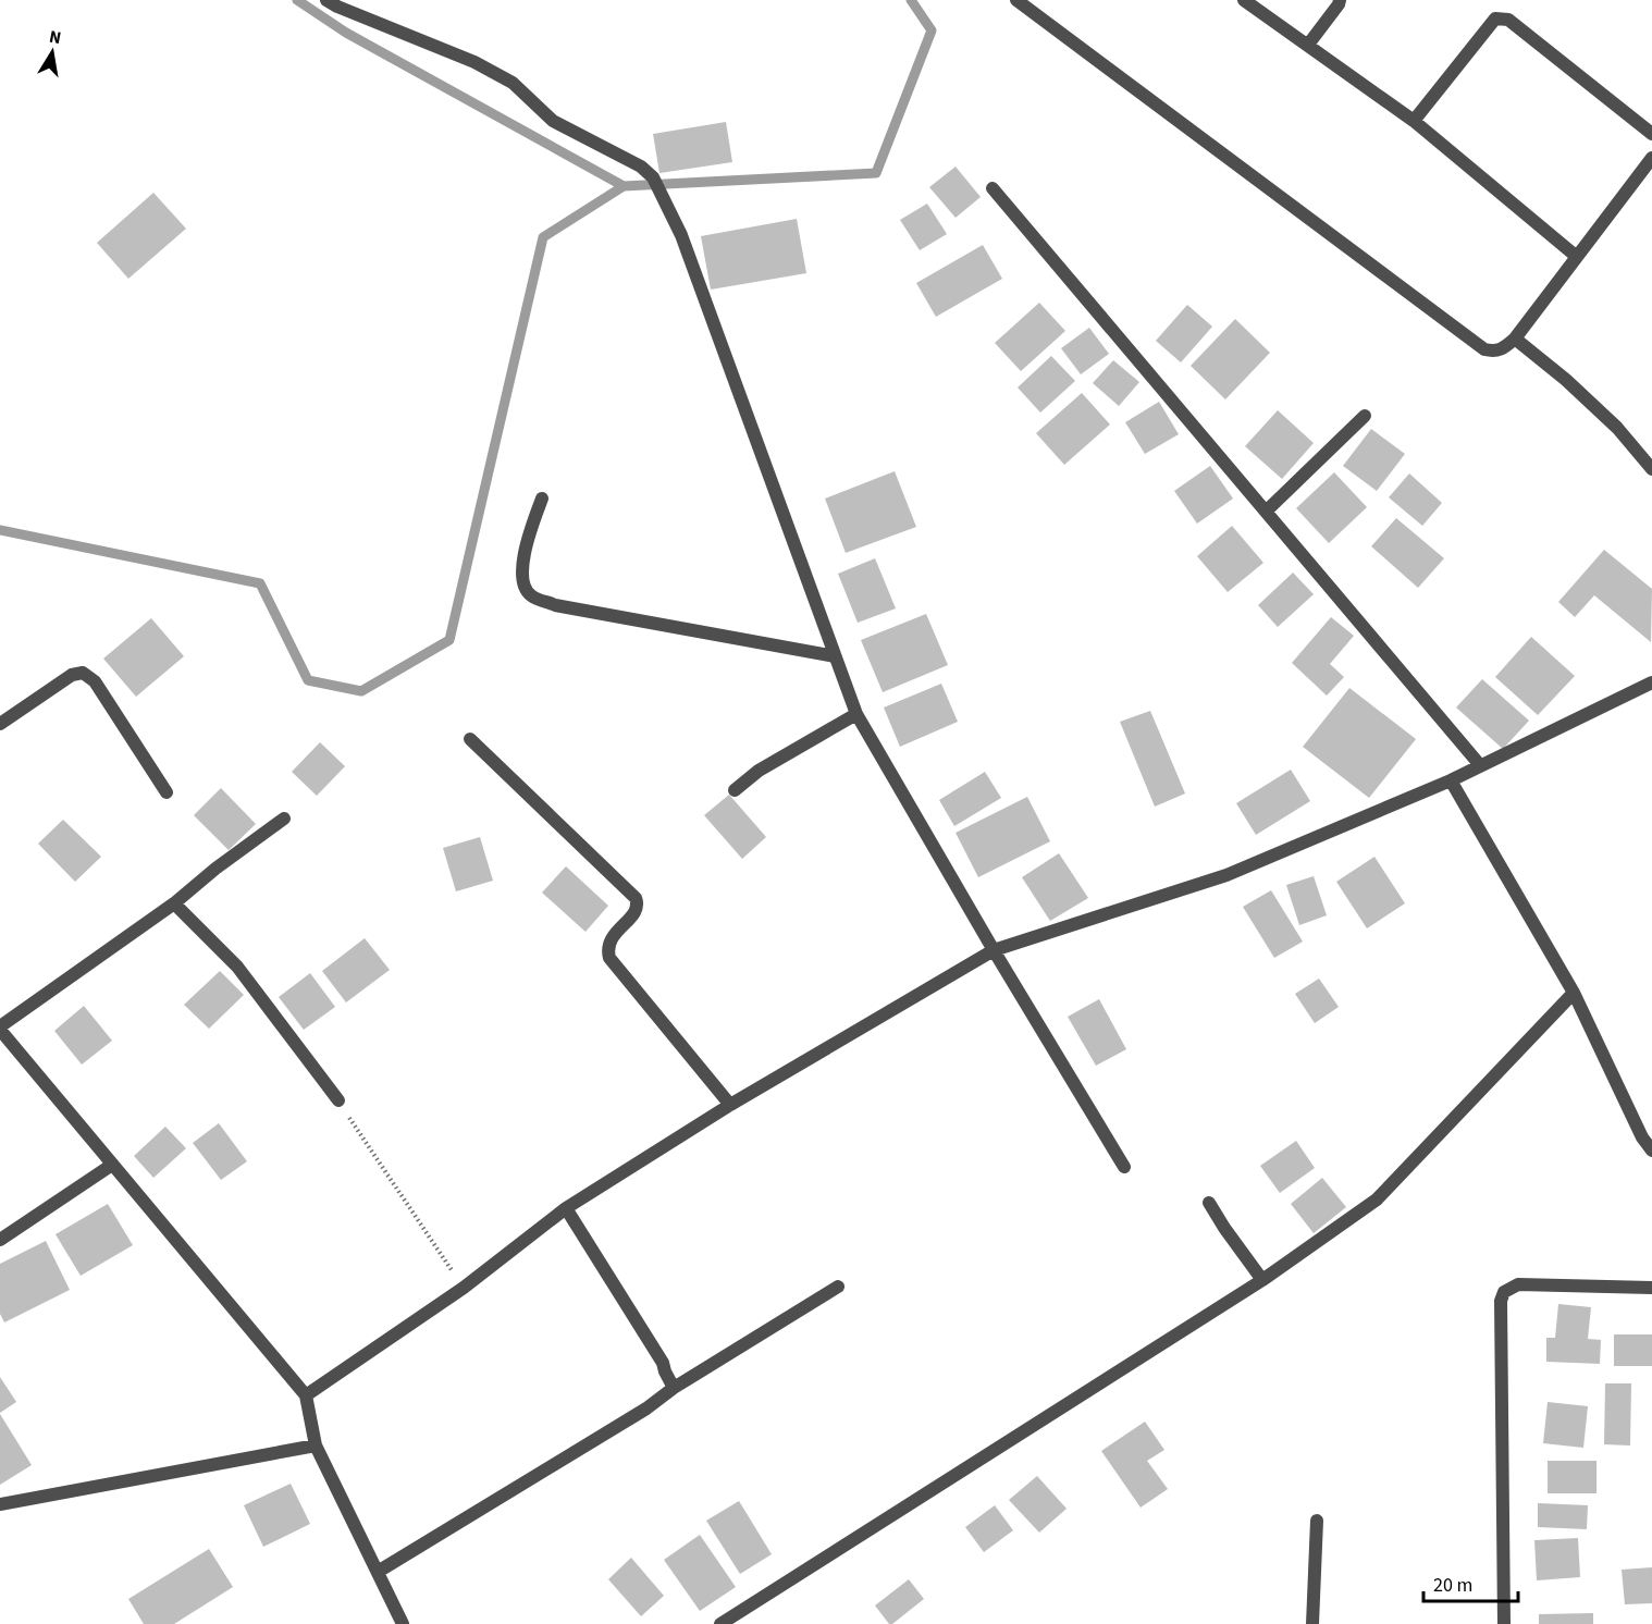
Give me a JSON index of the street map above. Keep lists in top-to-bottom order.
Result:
{
  "scale_bar": "20 m",
  "north": "top"
}
